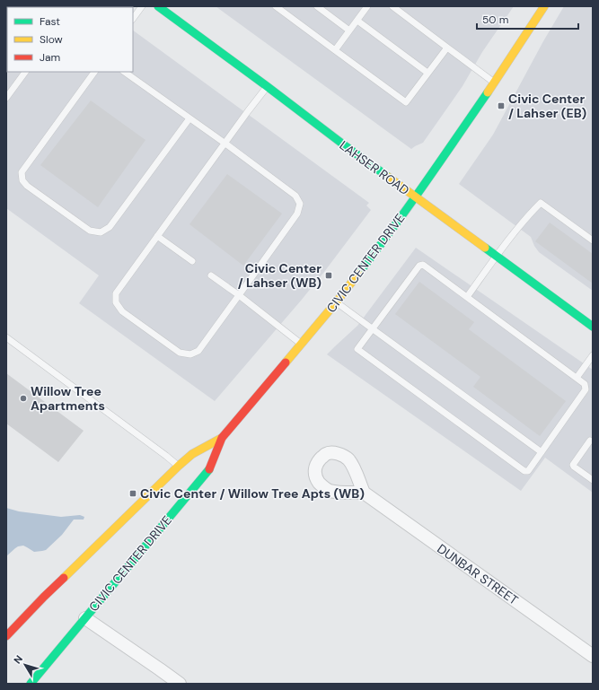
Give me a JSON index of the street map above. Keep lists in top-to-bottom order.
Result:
{
  "streets": {
    "street": ["LAHSER ROAD", "CIVIC CENTER DRIVE", "DUNBAR STREET"]
  },
  "crossings": [
    ["LAHSER ROAD", "CIVIC CENTER DRIVE"]
  ],
  "places": {
    "transit": ["Civic Center / Lahser (EB)", "Civic Center / Lahser (WB)", "Civic Center / Willow Tree Apts (WB)"],
    "other": ["Willow Tree Apartments"]
  },
  "legend": ["Fast", "Slow", "Jam"],
  "scale_bar": "50 m",
  "north": "top left"
}
